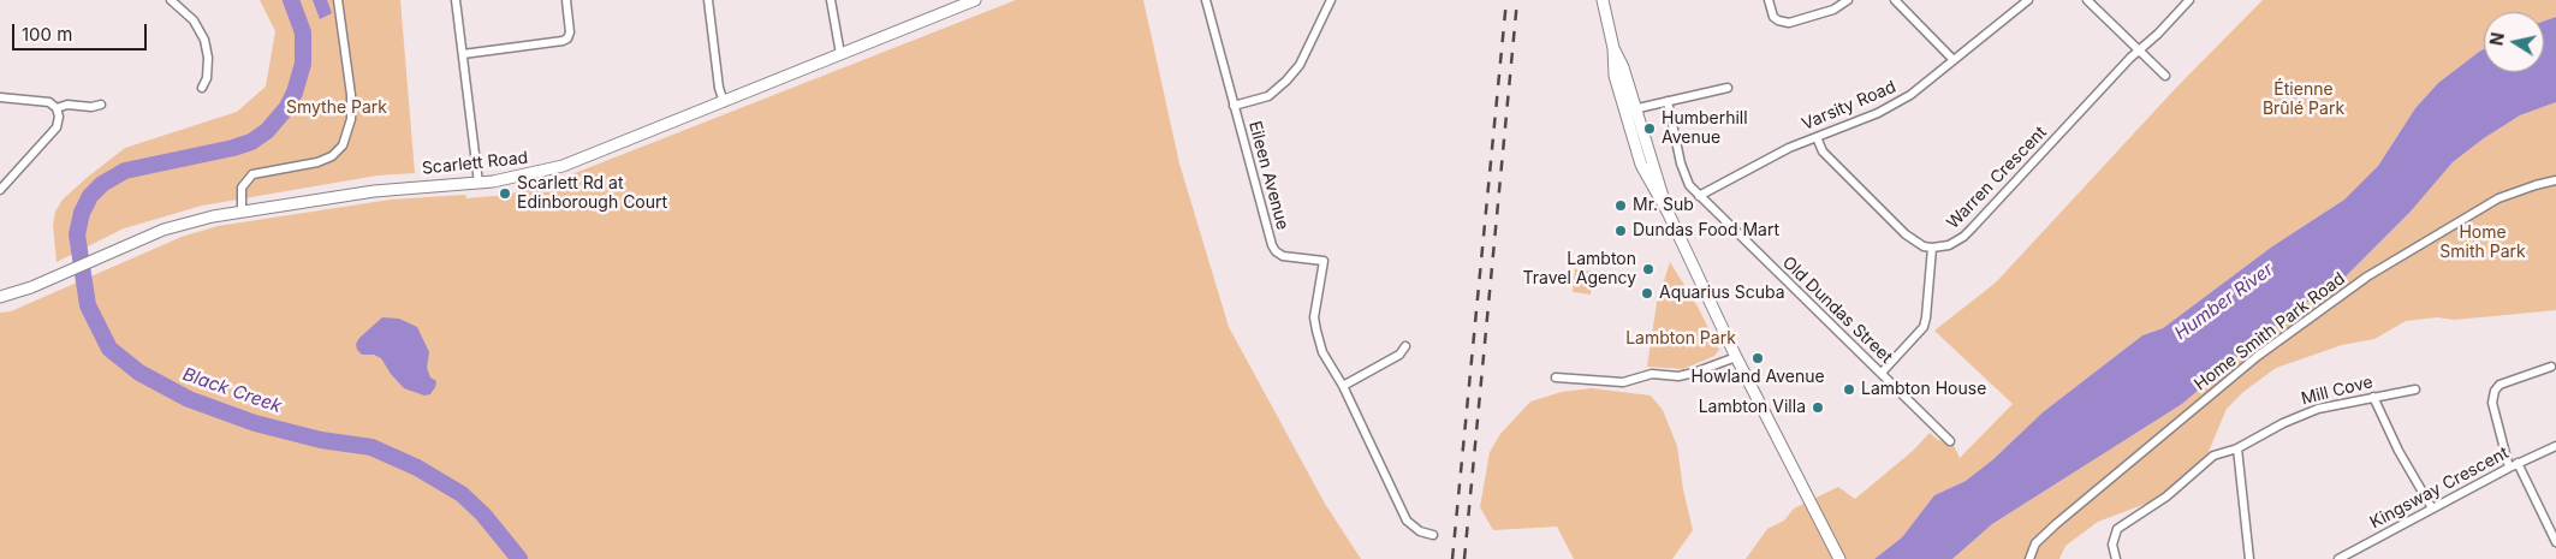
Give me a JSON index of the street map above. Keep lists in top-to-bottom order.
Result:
{
  "streets": {
    "main road": ["Scarlett Road"],
    "street": [
      "Varsity Road",
      "Eileen Avenue",
      "Warren Crescent",
      "Old Dundas Street",
      "Home Smith Park Road",
      "Mill Cove",
      "Kingsway Crescent"
    ]
  },
  "crossings": [
    ["Varsity Road", "Old Dundas Street"]
  ],
  "water": ["Humber River", "Black Creek"],
  "parks": [
    "Étienne Brûlé Park",
    "Smythe Park",
    "Home Smith Park",
    "Lambton Park"
  ],
  "places": [
    "Humberhill Avenue",
    "Scarlett Rd at Edinborough Court",
    "Mr. Sub",
    "Dundas Food Mart",
    "Lambton Travel Agency",
    "Aquarius Scuba",
    "Howland Avenue",
    "Lambton House",
    "Lambton Villa"
  ],
  "scale_bar": "100 m",
  "north": "left"
}
